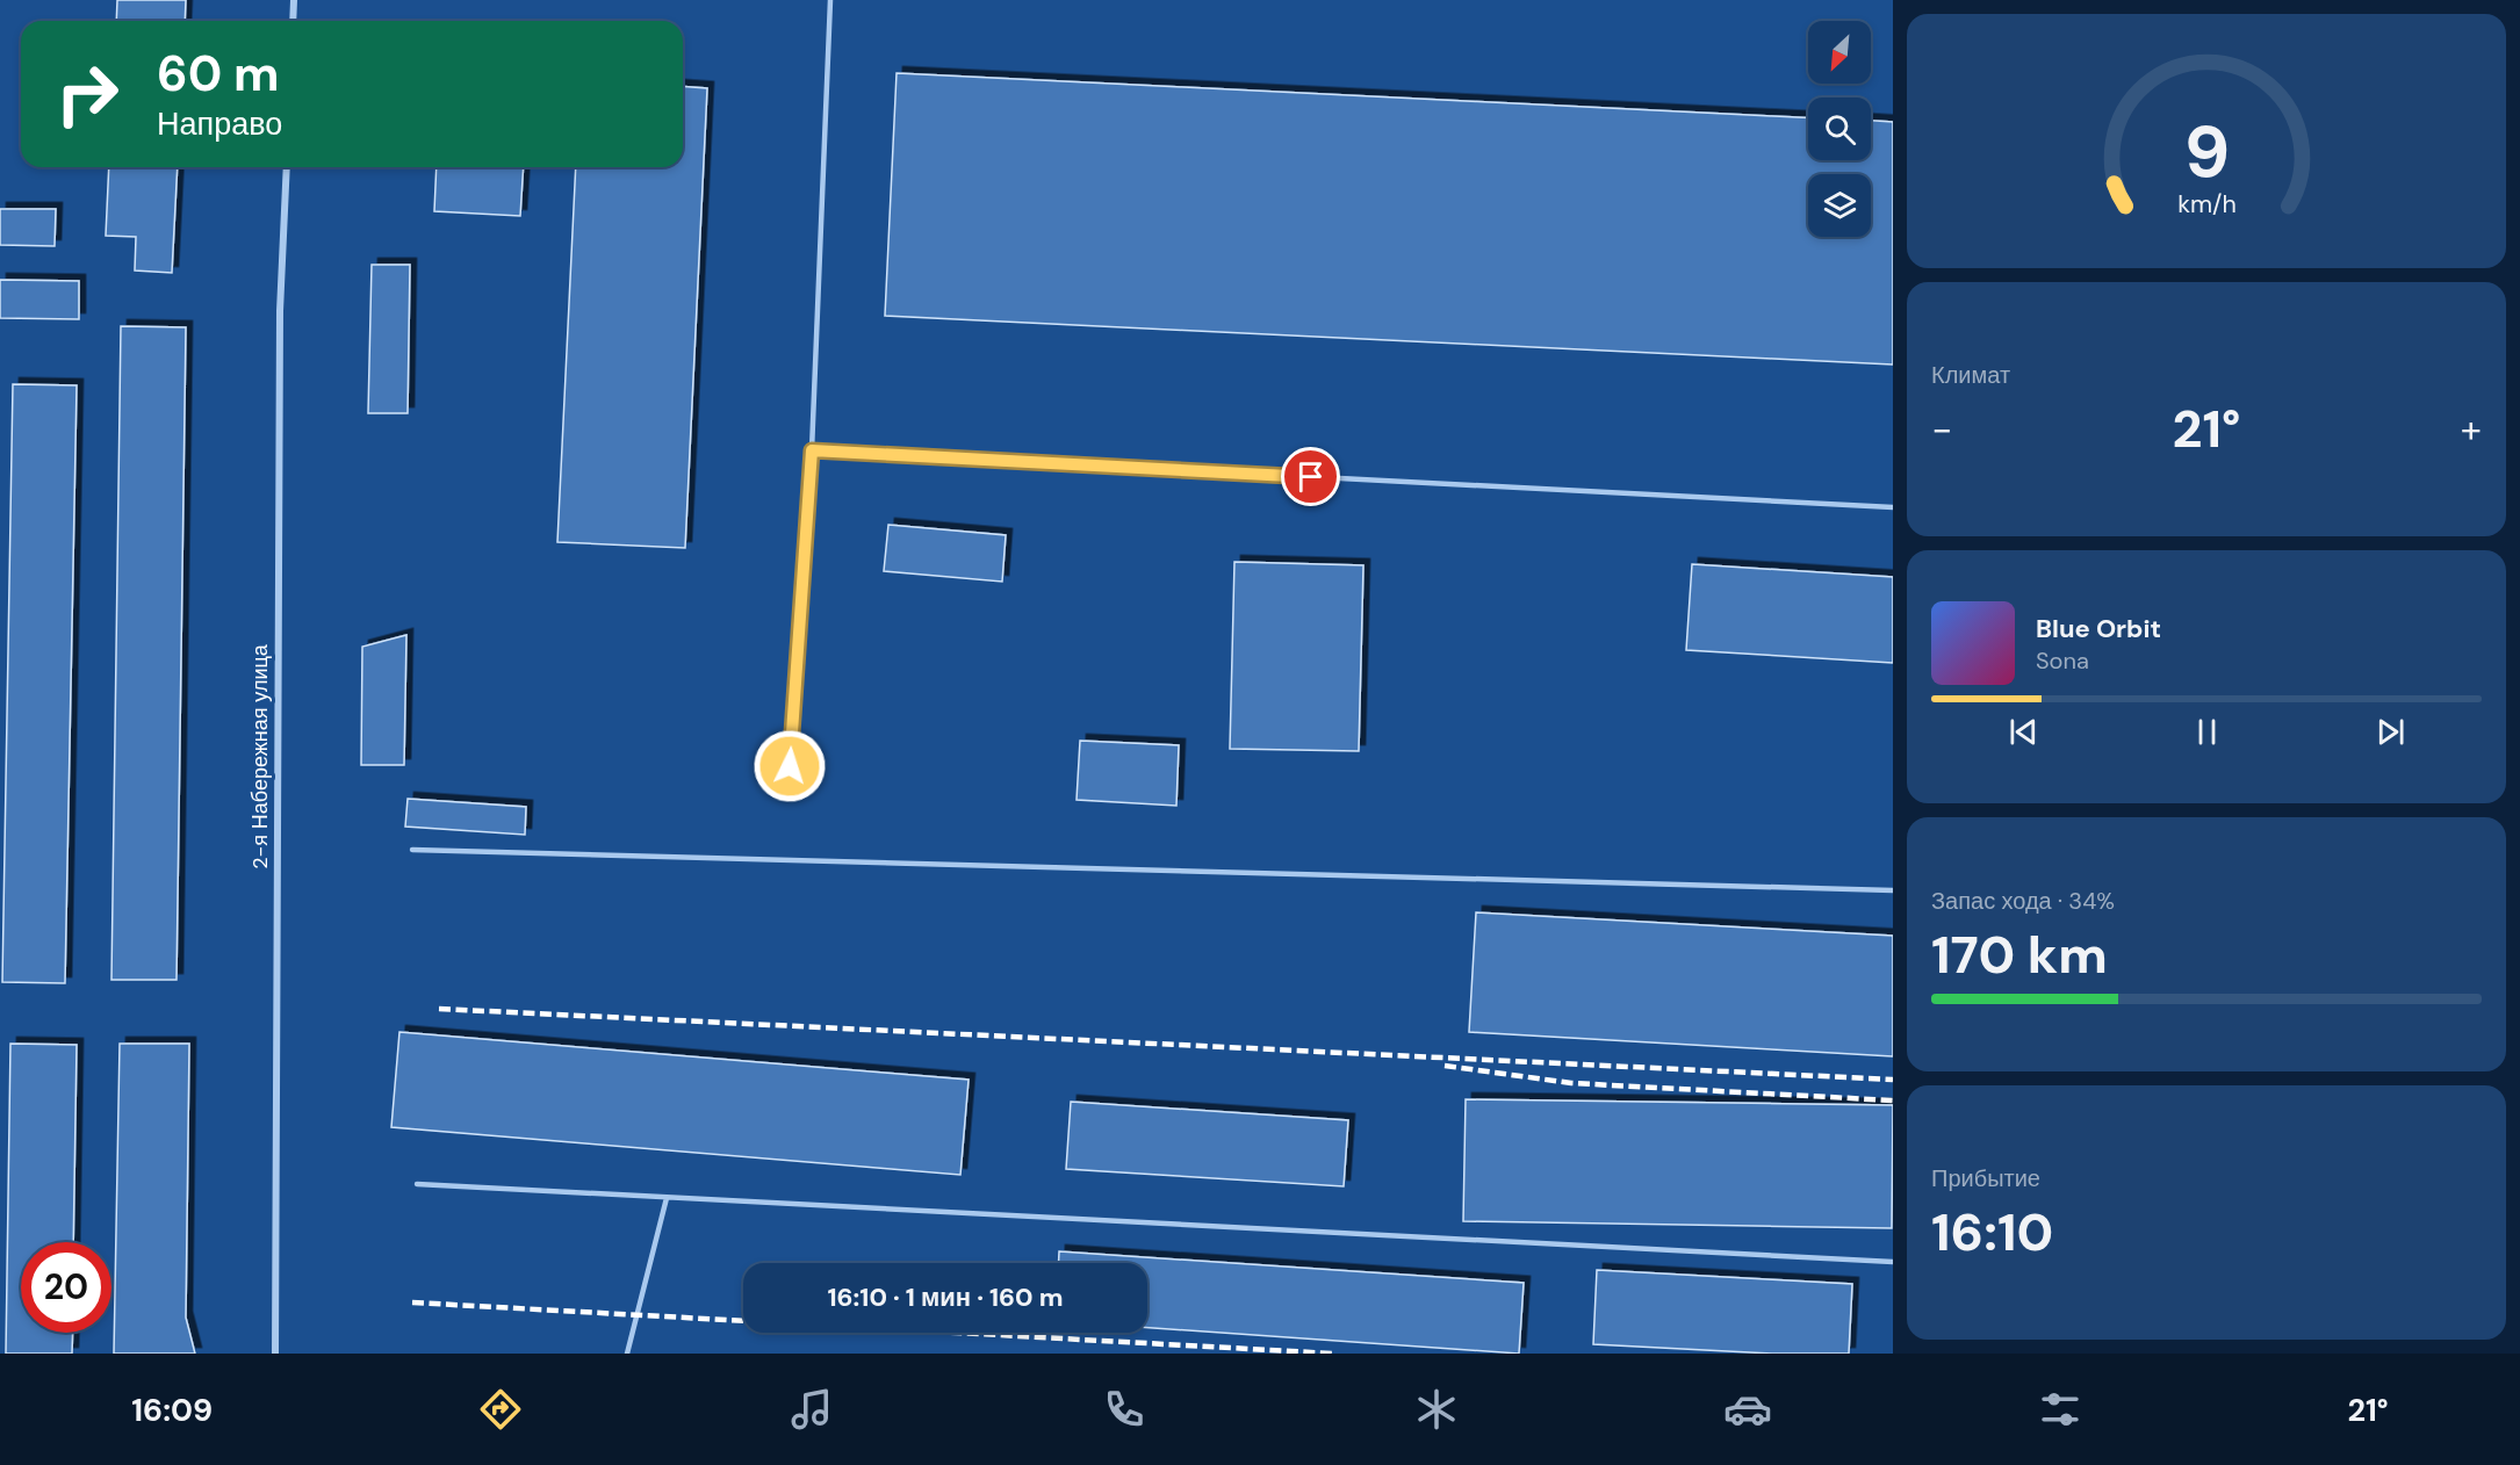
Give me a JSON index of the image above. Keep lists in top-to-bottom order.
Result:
{
  "streets": {
    "street": ["2-я Набережная улица"]
  },
  "north": "bottom left",
  "page": {
    "turn": ["60 m", "Направо"],
    "tile": [
      "Климат",
      ["Запас хода · 34%", "170 km"],
      ["Прибытие", "16:10"]
    ],
    "heat": ["−", "21°", "+"],
    "song": ["Blue Orbit", "Sona"],
    "limit": "20",
    "trip": "16:10 · 1 мин · 160 m",
    "tabs": ["16:09", "21°"],
    "gauge": ["9", "km/h"]
  }
}
